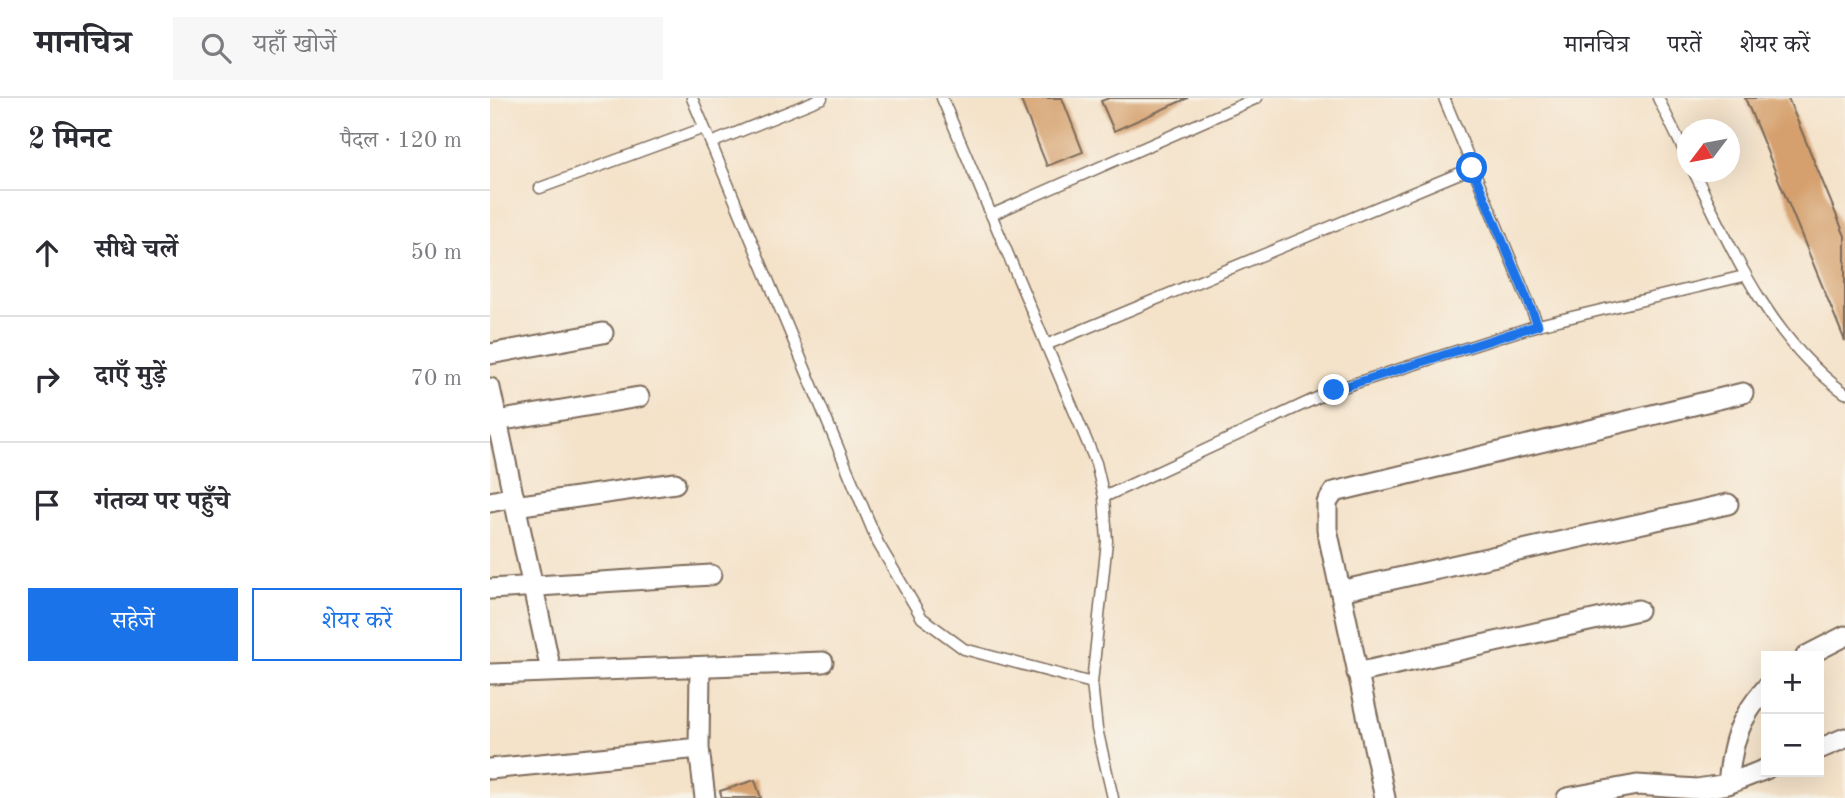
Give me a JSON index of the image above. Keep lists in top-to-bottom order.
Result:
{
  "north": "bottom left",
  "page": {
    "header": "मानचित्र",
    "search": "यहाँ खोजें",
    "nav": ["मानचित्र", "परतें", "शेयर करें"],
    "heading": ["2 मिनट", "पैदल · 120 m"],
    "list": [
      ["सीधे चलें", "50 m"],
      ["दाएँ मुड़ें", "70 m"],
      "गंतव्य पर पहुँचे"
    ],
    "buttons": ["सहेजें", "शेयर करें"],
    "map_buttons": ["+", "−"]
  }
}
